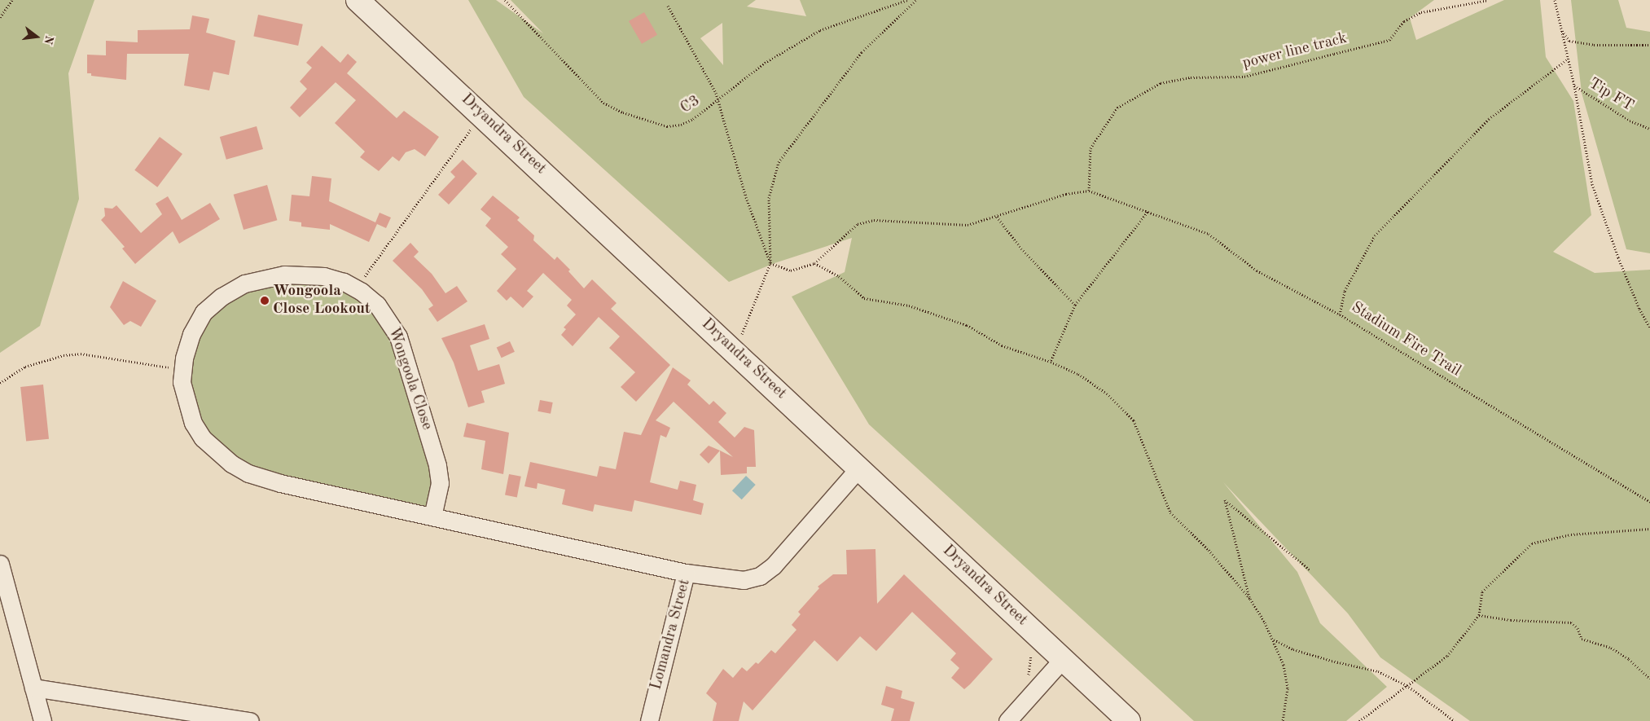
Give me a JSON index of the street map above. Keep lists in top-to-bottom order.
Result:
{
  "streets": {
    "street": ["Dryandra Street", "Wongoola Close", "Lomandra Street"],
    "path": [
      "power line track",
      "Tip FT",
      "C3",
      "Stadium Fire Trail"
    ]
  },
  "crossings": [
    ["Tip FT", "Stadium Fire Trail"],
    ["Dryandra Street", "Lomandra Street"],
    ["Wongoola Close", "Lomandra Street"]
  ],
  "places": ["Wongoola Close Lookout"],
  "north": "right"
}
